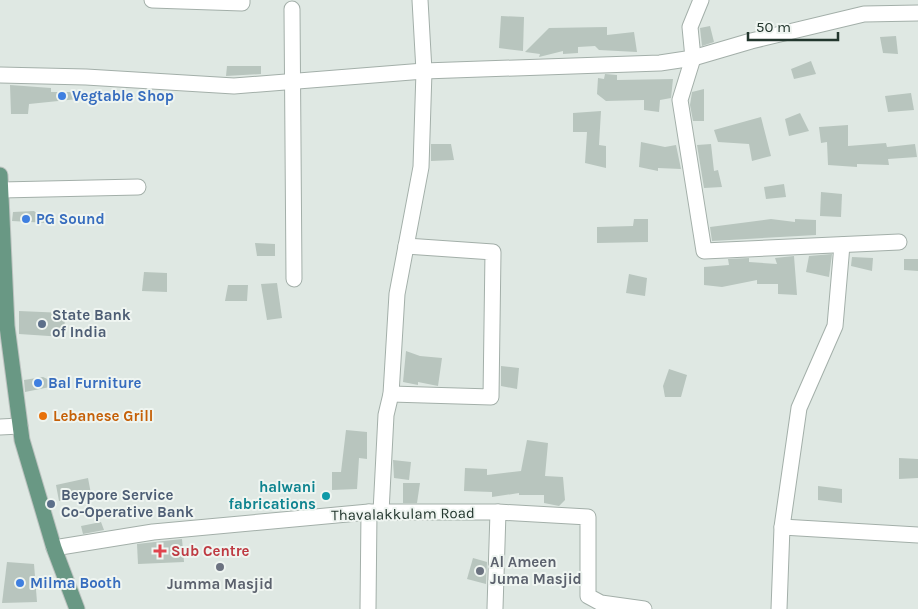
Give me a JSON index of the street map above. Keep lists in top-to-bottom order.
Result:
{
  "streets": {
    "street": ["Thavalakkulam Road"]
  },
  "places": {
    "other": [
      "Vegtable Shop",
      "PG Sound",
      "State Bank of India",
      "Bal Furniture",
      "Lebanese Grill",
      "halwani fabrications",
      "Beypore Service Co-Operative Bank",
      "Jumma Masjid",
      "Al Ameen Juma Masjid",
      "Milma Booth"
    ],
    "health": ["Sub Centre"]
  },
  "scale_bar": "50 m"
}
